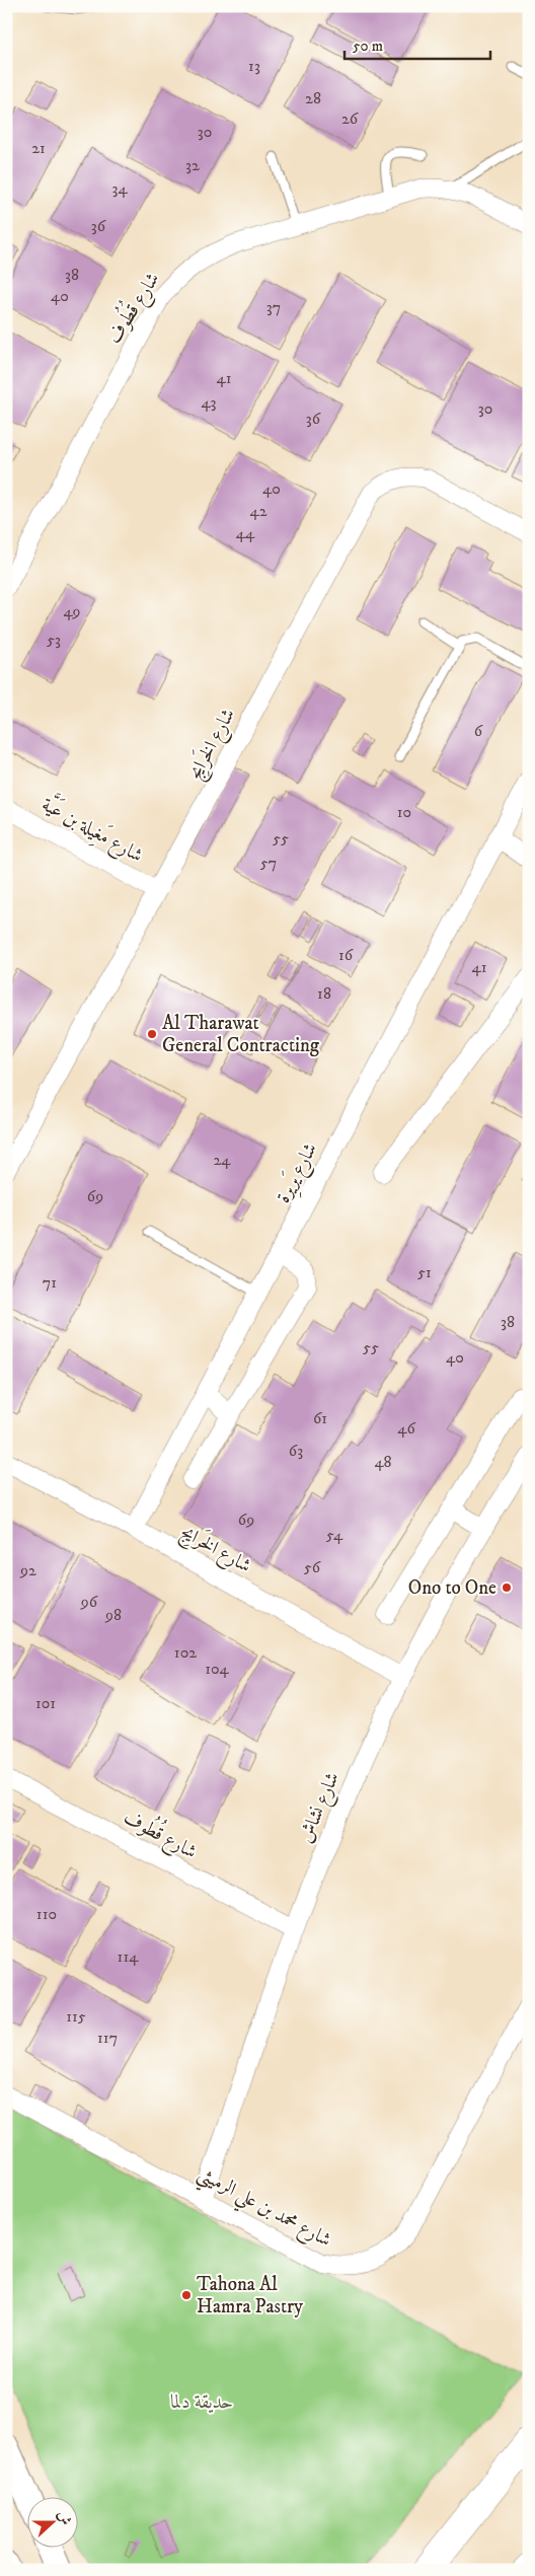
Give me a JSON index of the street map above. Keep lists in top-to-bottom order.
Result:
{
  "streets": {
    "street": [
      "شارع قُطُوف",
      "شارع الخَرايِج",
      "شارع مَغِيلة بن عَيَّة",
      "شارع يَريِرة",
      "شارع نشاش",
      "شارع محمد بن علي الرميثي"
    ]
  },
  "crossings": [
    ["شارع قُطُوف", "شارع نشاش"],
    ["شارع الخَرايِج", "شارع مَغِيلة بن عَيَّة"],
    ["شارع الخَرايِج", "شارع يَريِرة"],
    ["شارع الخَرايِج", "شارع نشاش"],
    ["شارع نشاش", "شارع محمد بن علي الرميثي"]
  ],
  "parks": ["حديقة دلما"],
  "places": ["Al Tharawat General Contracting", "Ono to One", "Tahona Al Hamra Pastry"],
  "house_numbers": [
    "13",
    "28",
    "26",
    "30",
    "21",
    "32",
    "34",
    "36",
    "38",
    "40",
    "37",
    "41",
    "43",
    "30",
    "36",
    "40",
    "42",
    "44",
    "49",
    "53",
    "6",
    "10",
    "55",
    "57",
    "16",
    "41",
    "18",
    "24",
    "69",
    "51",
    "71",
    "38",
    "55",
    "40",
    "61",
    "46",
    "63",
    "48",
    "69",
    "54",
    "56",
    "92",
    "96",
    "98",
    "102",
    "104",
    "101",
    "110",
    "114",
    "115",
    "117"
  ],
  "scale_bar": "50 m",
  "north": "right"
}
